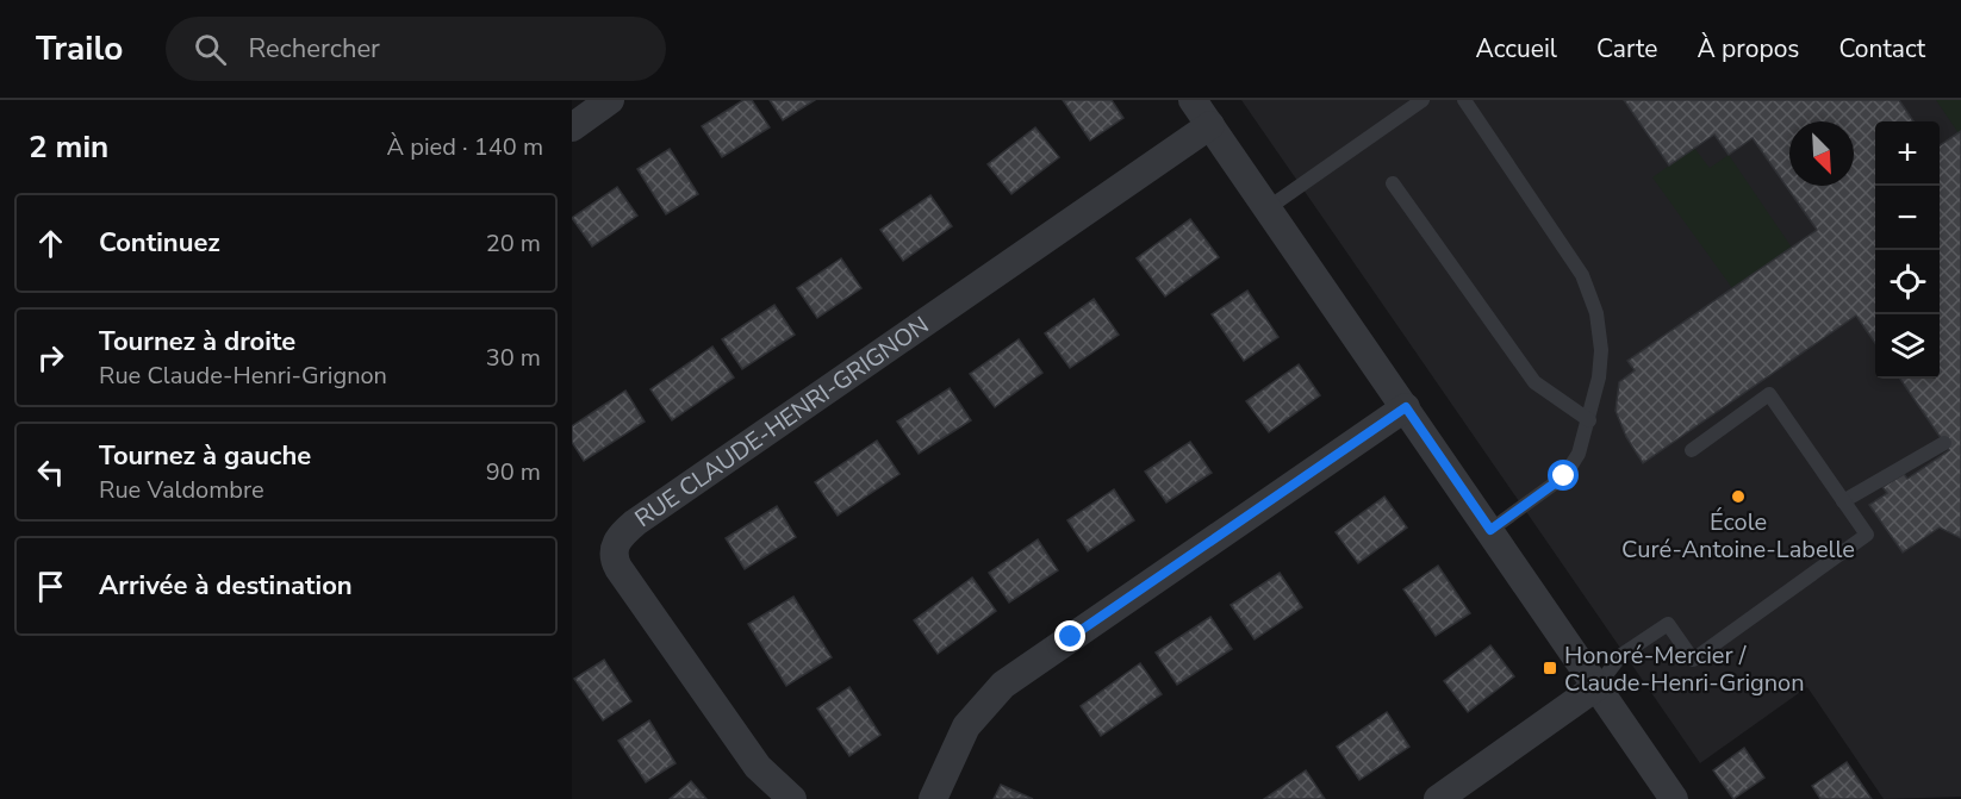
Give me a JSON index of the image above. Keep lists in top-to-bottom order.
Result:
{
  "streets": {
    "street": ["RUE CLAUDE-HENRI-GRIGNON"]
  },
  "places": {
    "other": ["École Curé-Antoine-Labelle"],
    "transit": ["Honoré-Mercier / Claude-Henri-Grignon"]
  },
  "north": "bottom right",
  "page": {
    "header": "Trailo",
    "search": "Rechercher",
    "nav": [
      "Accueil",
      "Carte",
      "À propos",
      "Contact"
    ],
    "heading": ["2 min", "À pied · 140 m"],
    "map_buttons": ["+", "−"],
    "list": [
      ["Continuez", "20 m"],
      ["Tournez à droite", "Rue Claude-Henri-Grignon", "30 m"],
      ["Tournez à gauche", "Rue Valdombre", "90 m"],
      "Arrivée à destination"
    ]
  }
}
